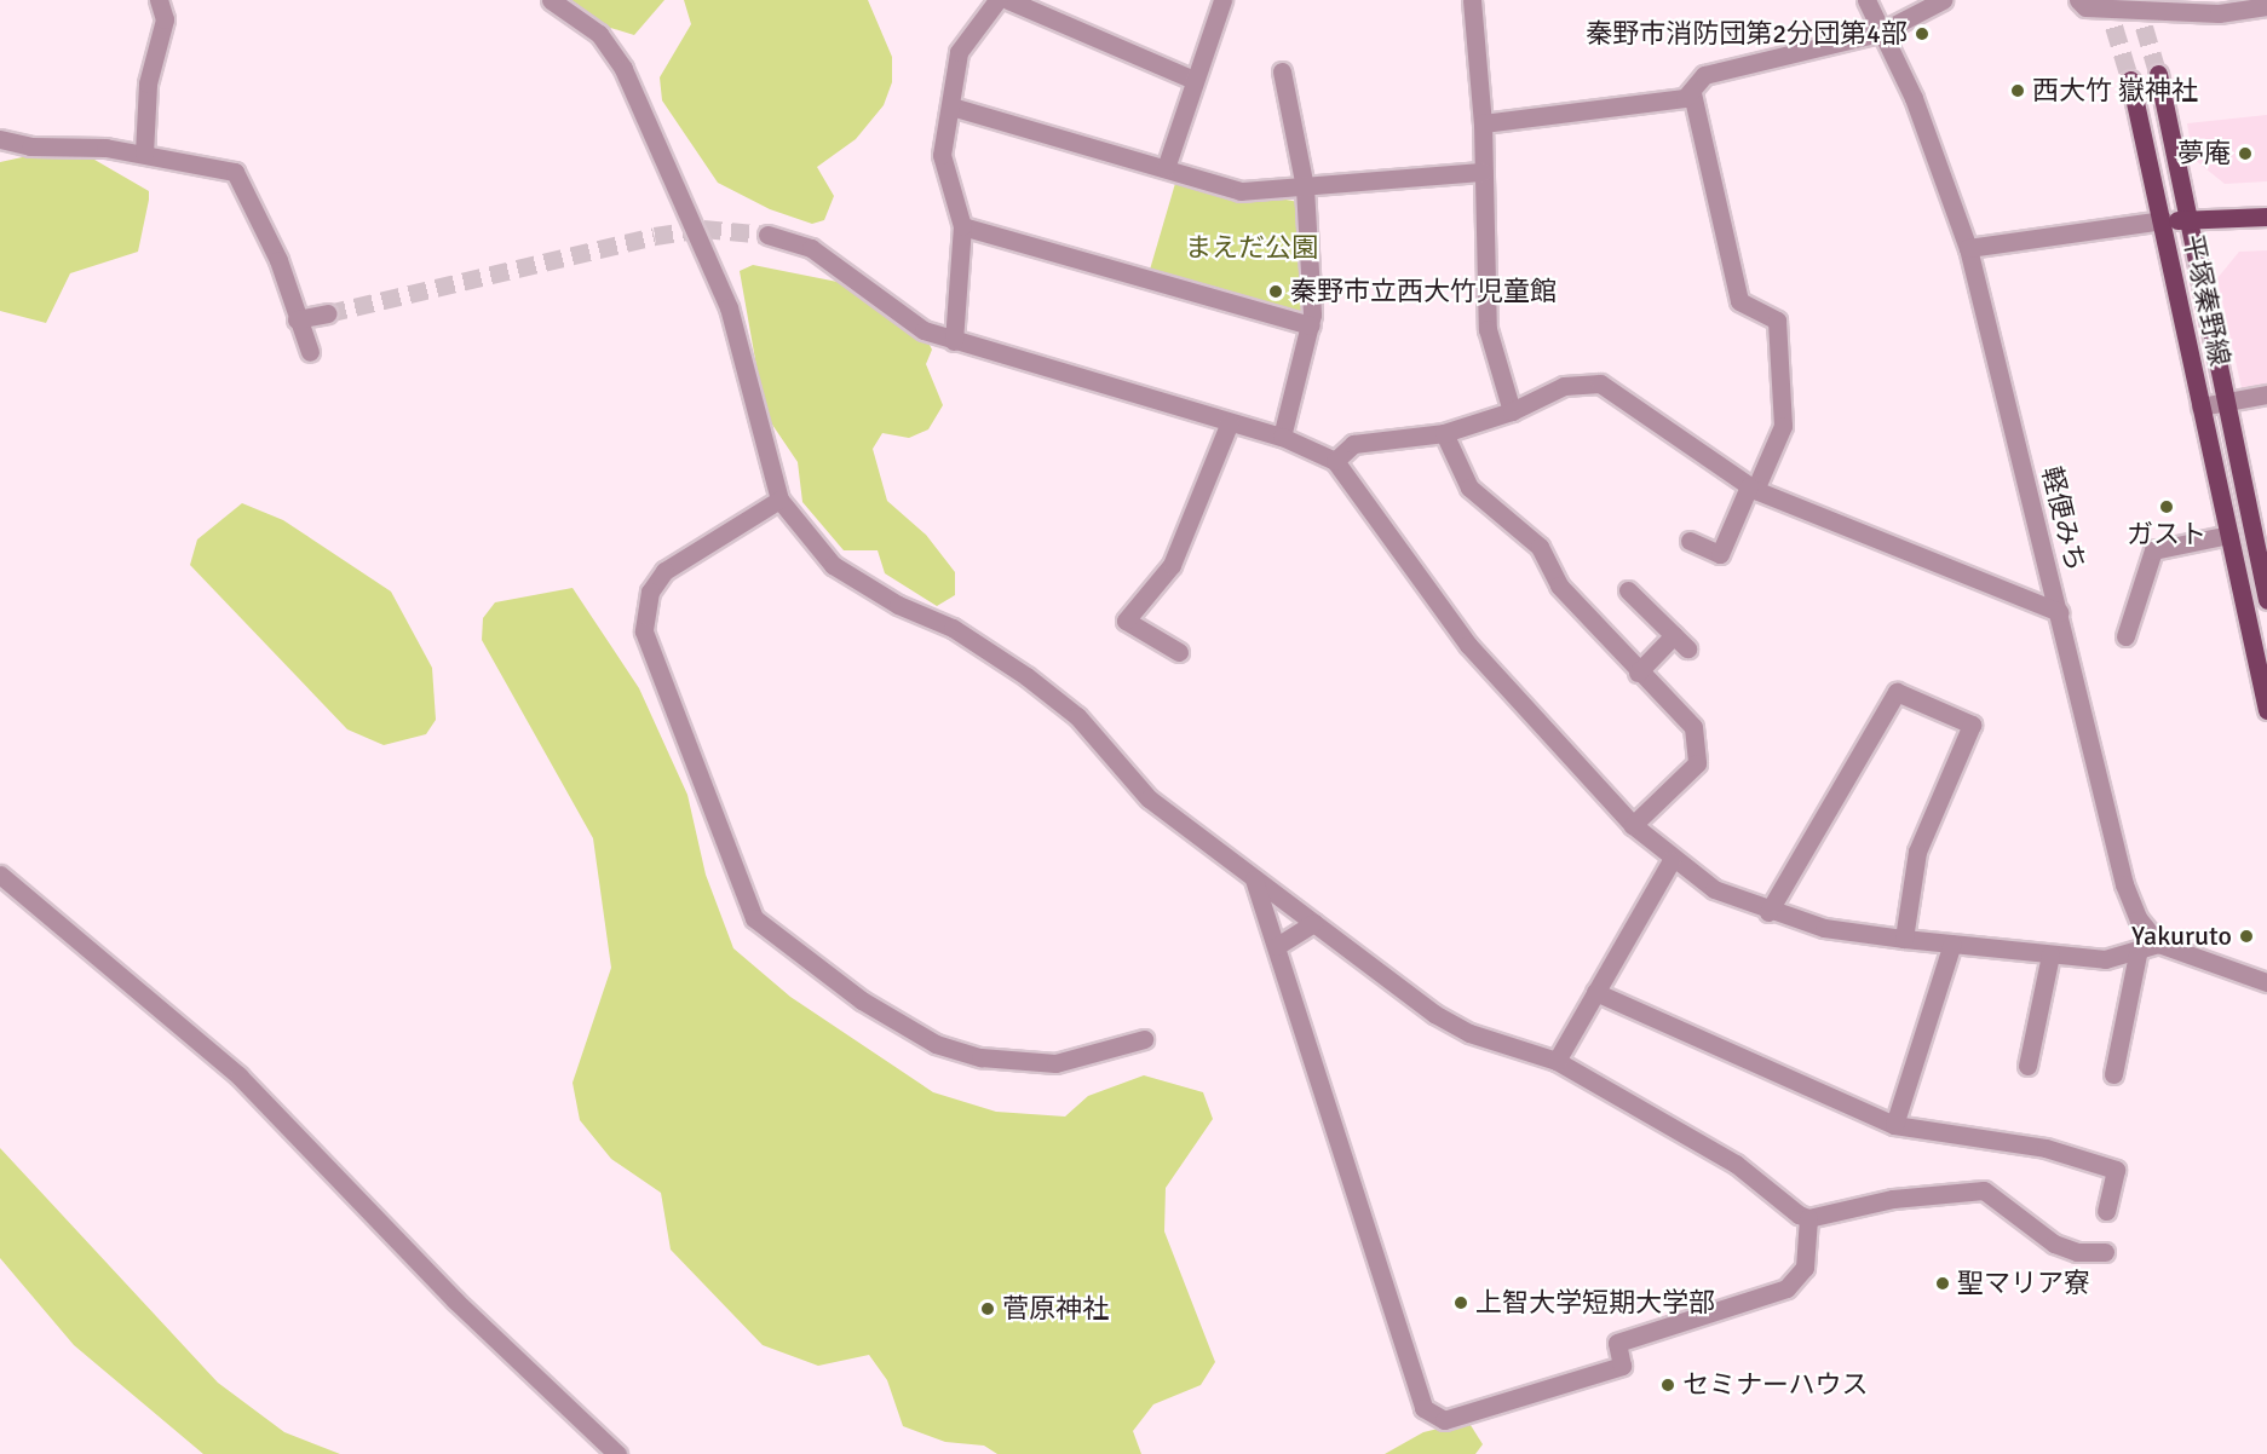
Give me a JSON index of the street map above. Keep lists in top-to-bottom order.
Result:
{
  "streets": {
    "main road": ["平塚秦野線"],
    "street": ["軽便みち"]
  },
  "parks": ["まえだ公園"],
  "places": [
    "秦野市消防団第2分団第4部",
    "西大竹 嶽神社",
    "夢庵",
    "秦野市立西大竹児童館",
    "ガスト",
    "Yakuruto",
    "聖マリア寮",
    "上智大学短期大学部",
    "菅原神社",
    "セミナーハウス"
  ]
}
